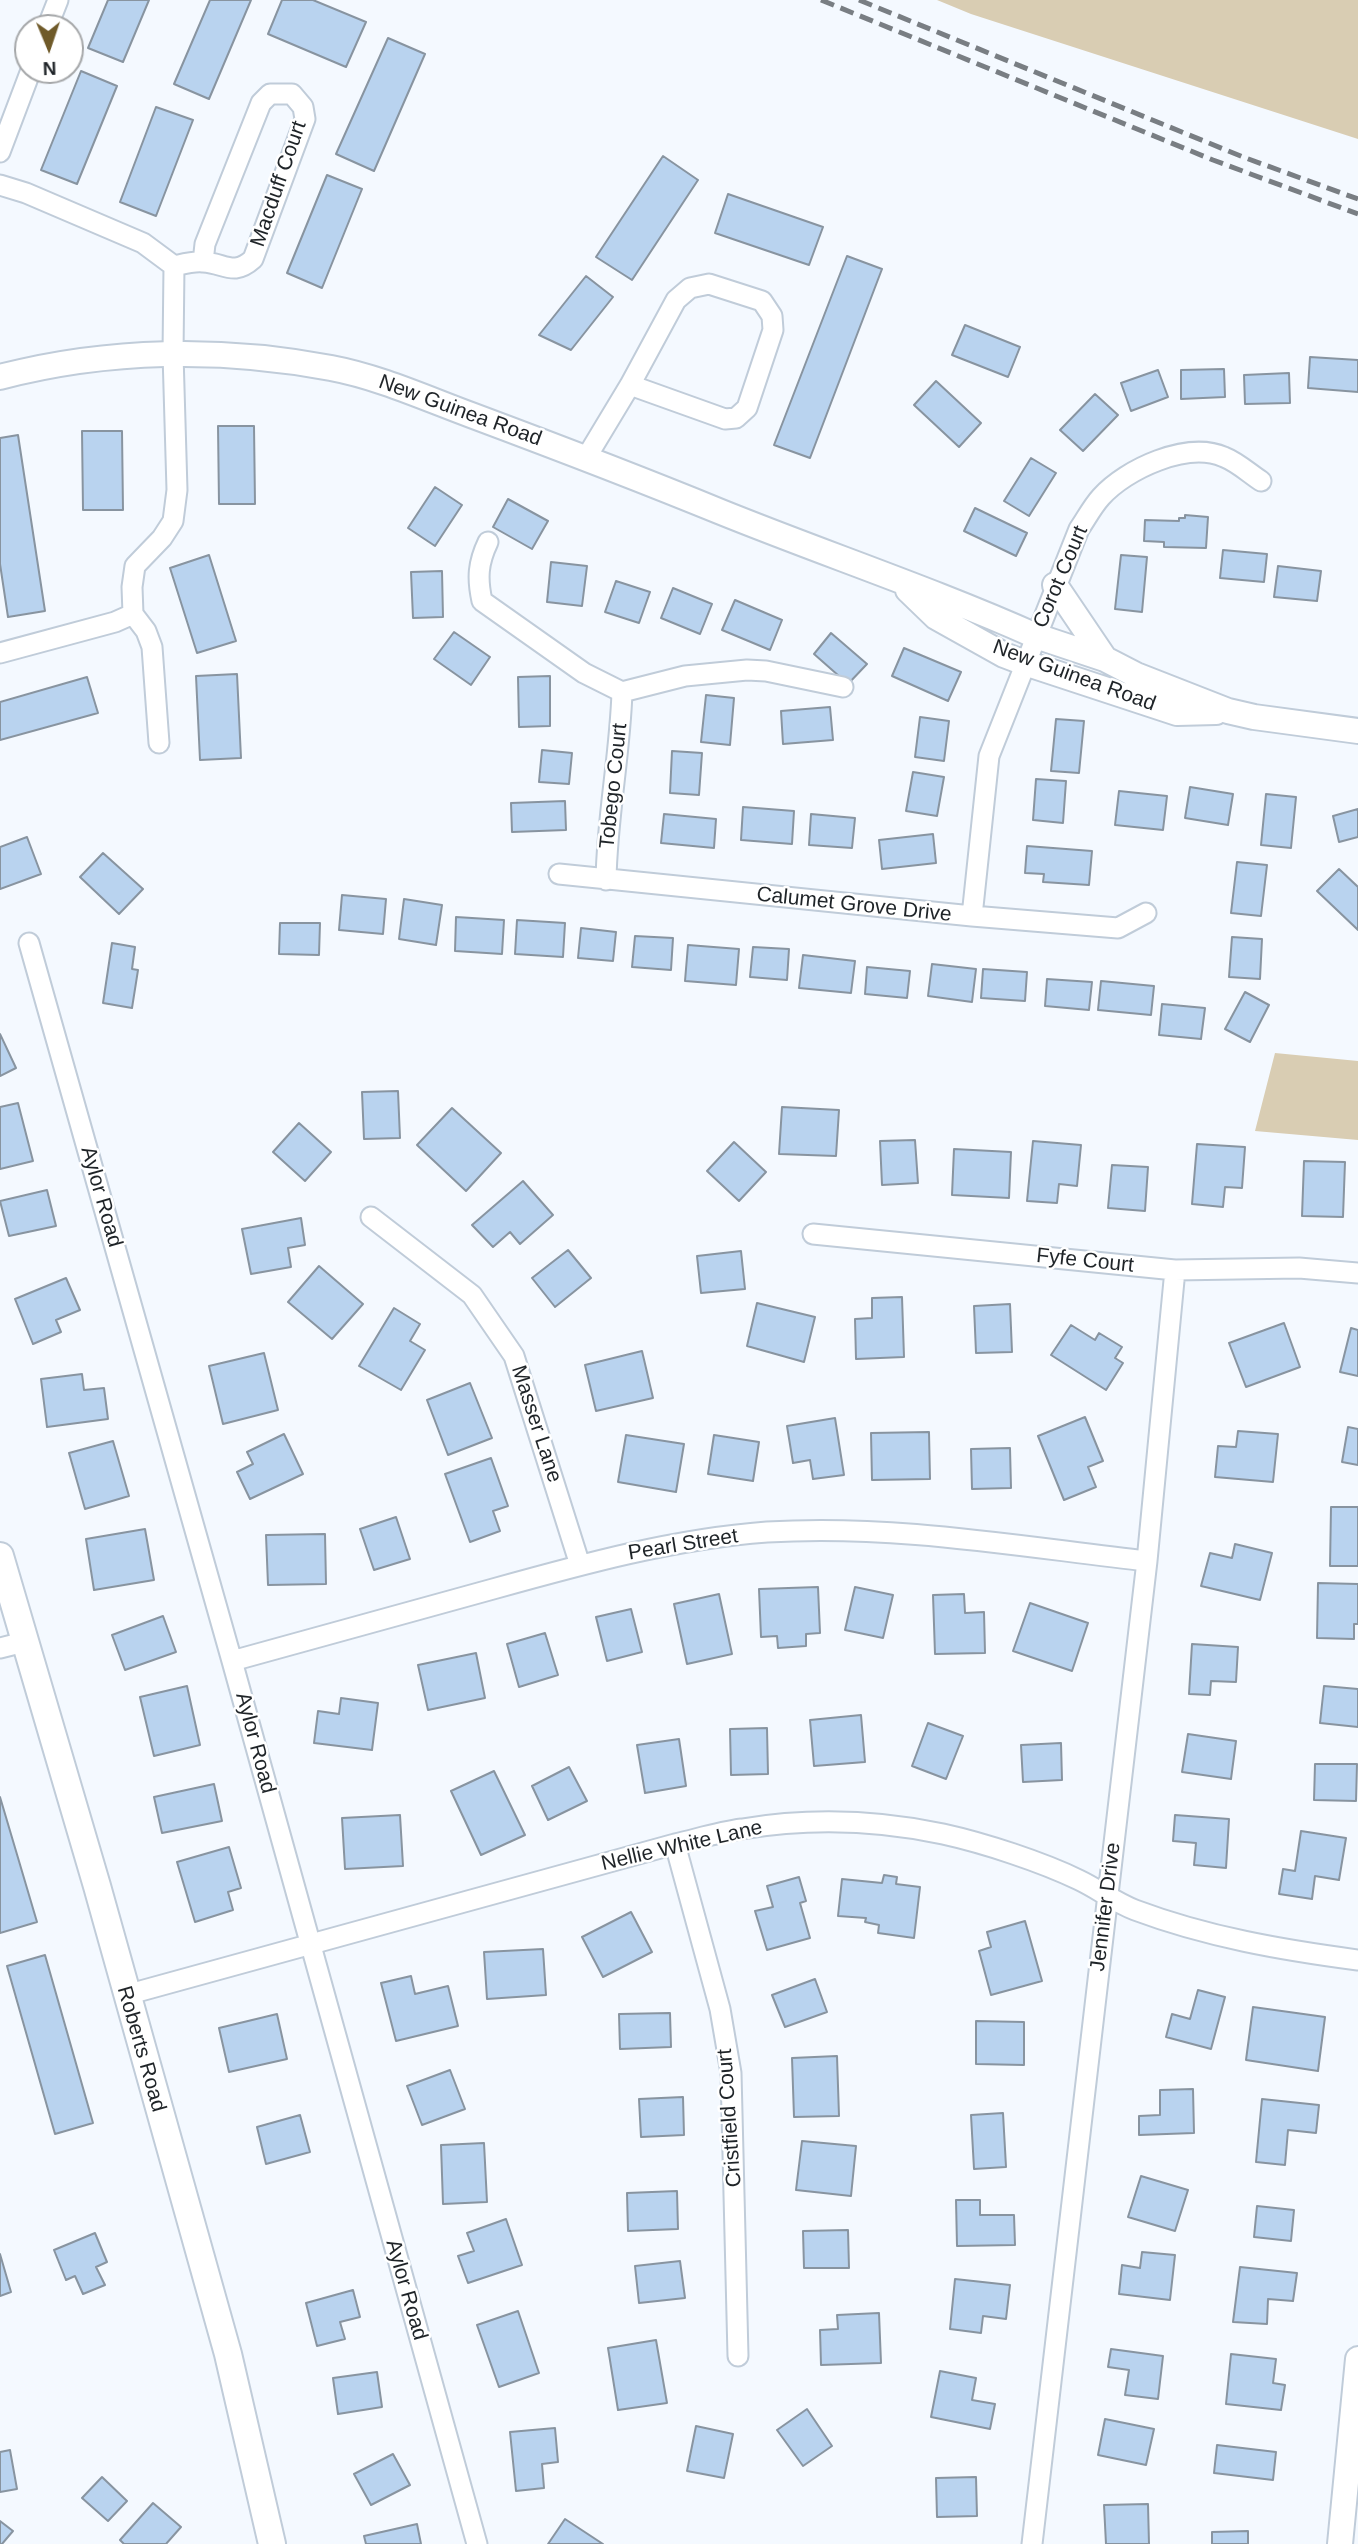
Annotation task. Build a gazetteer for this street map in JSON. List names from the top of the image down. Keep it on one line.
{"streets":{"main road":["Roberts Road"],"street":["Macduff Court","New Guinea Road","Corot Court","Tobego Court","Calumet Grove Drive","Aylor Road","Fyfe Court","Masser Lane","Pearl Street","Nellie White Lane","Jennifer Drive","Cristfield Court"]},"crossings":[["New Guinea Road","Corot Court"],["Corot Court","Calumet Grove Drive"],["Tobego Court","Calumet Grove Drive"],["Aylor Road","Pearl Street"],["Aylor Road","Nellie White Lane"],["Fyfe Court","Jennifer Drive"],["Masser Lane","Pearl Street"],["Pearl Street","Jennifer Drive"],["Nellie White Lane","Jennifer Drive"],["Nellie White Lane","Roberts Road"],["Nellie White Lane","Cristfield Court"]],"north":"bottom"}
